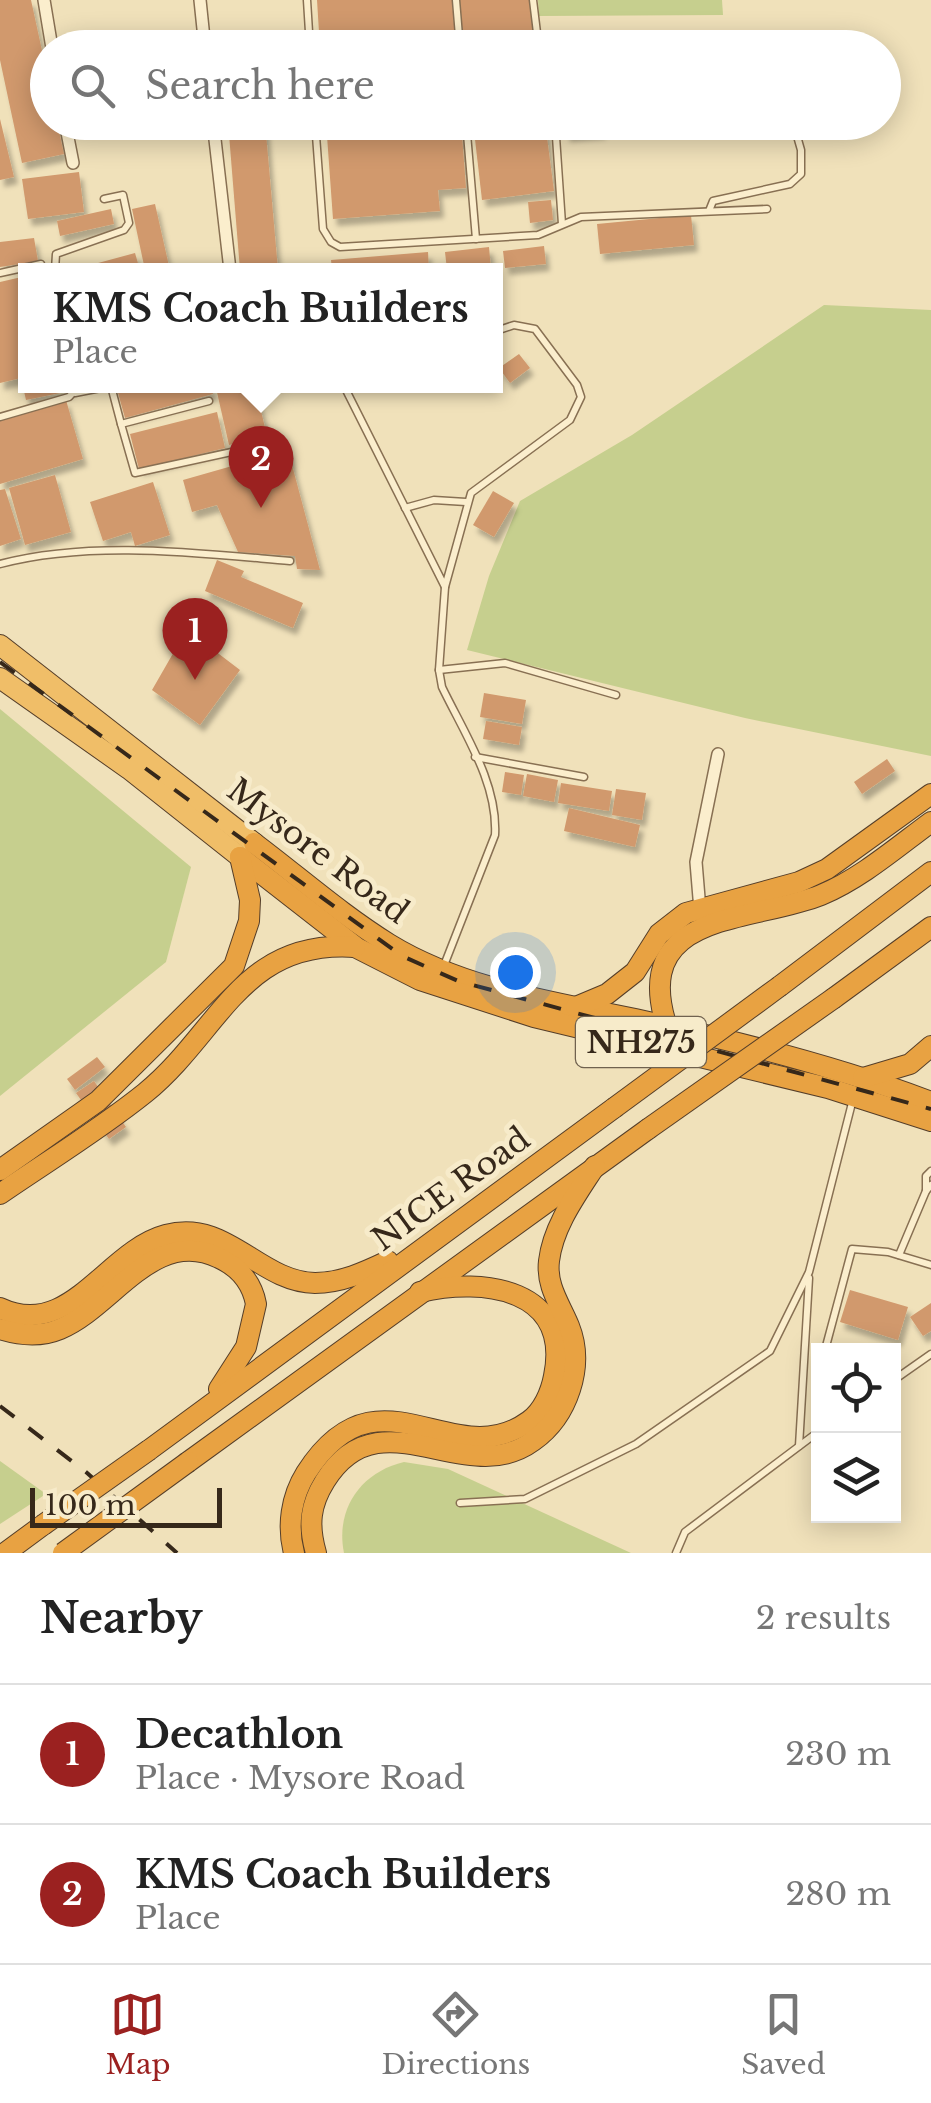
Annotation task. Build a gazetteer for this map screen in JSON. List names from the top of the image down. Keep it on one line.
{"streets":{"highway":["Mysore Road","NH275","NICE Road"]},"scale_bar":"100 m","page":{"search":"Search here","popup":["KMS Coach Builders","Place"],"pins":["2","1"],"scale":"100 m","heading":["Nearby","2 results"],"list":[{"mark":"1","name":"Decathlon","note":"Place · Mysore Road","value":"230 m"},{"mark":"2","name":"KMS Coach Builders","note":"Place","value":"280 m"}],"nav":["Map","Directions","Saved"]}}
